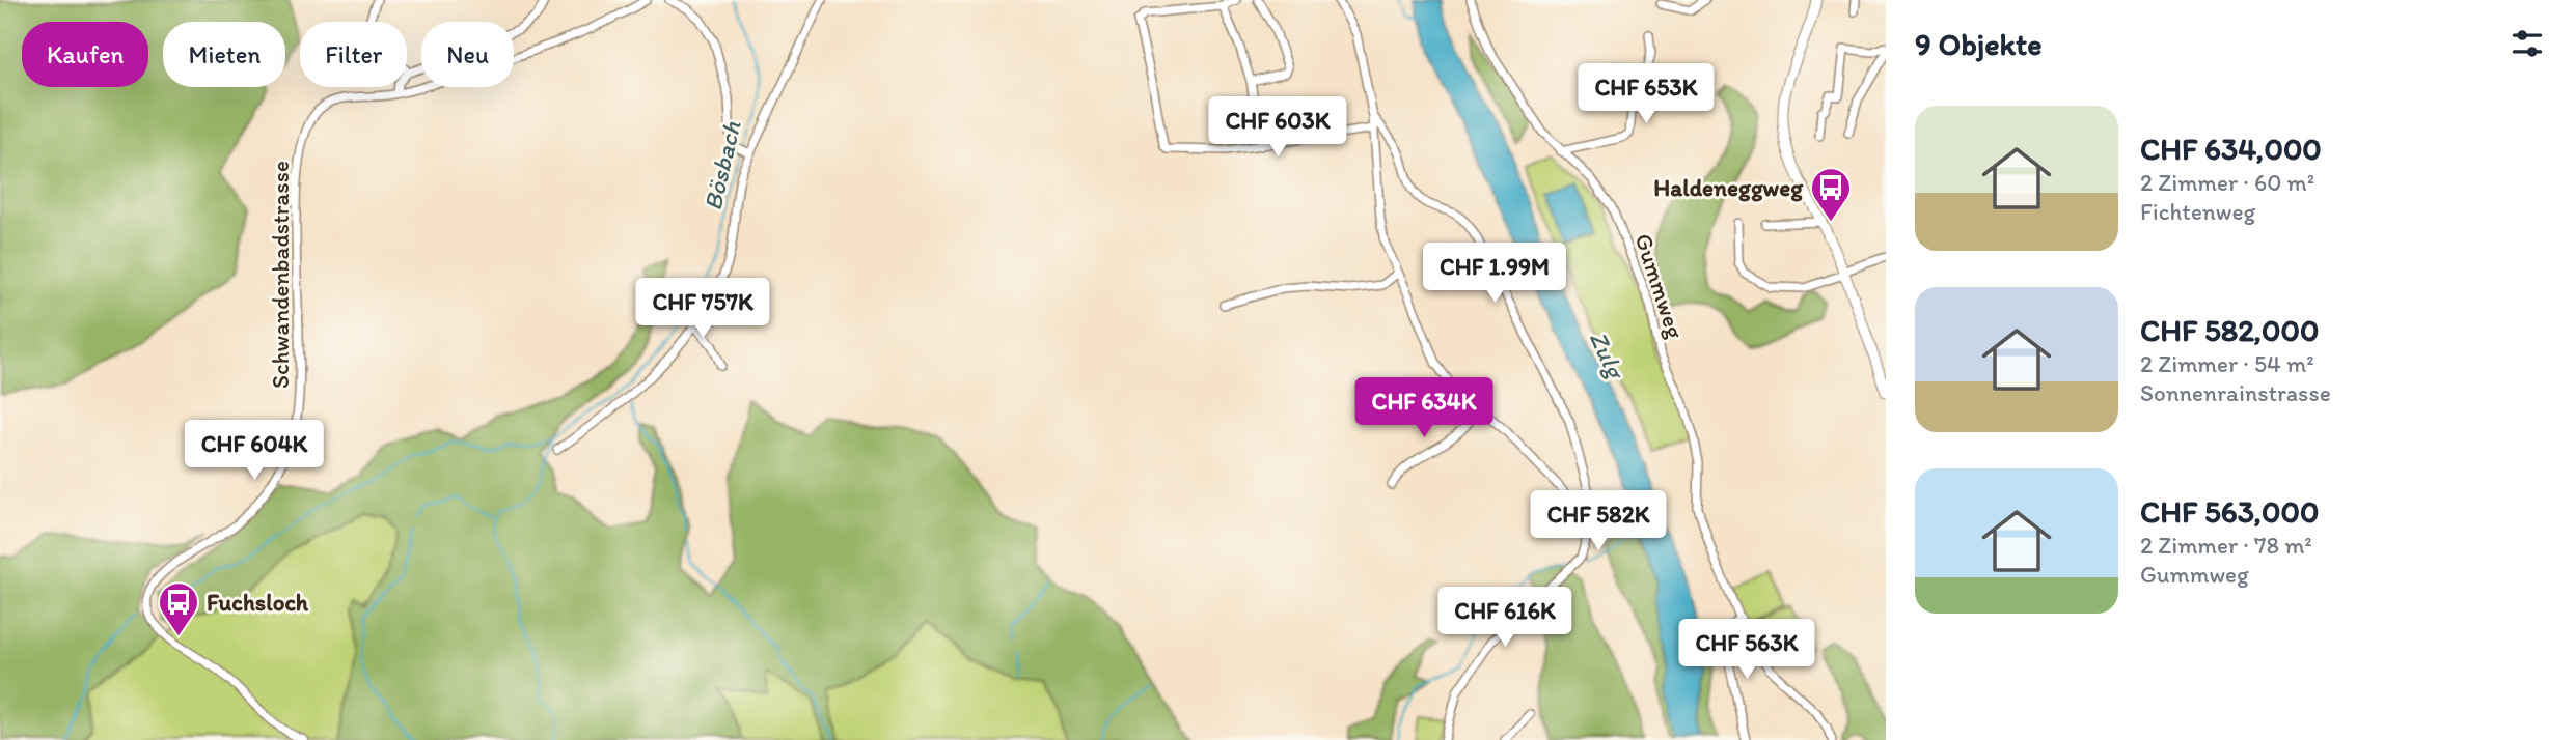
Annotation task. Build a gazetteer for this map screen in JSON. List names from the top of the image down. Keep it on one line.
{"streets":{"street":["Schwandenbadstrasse","Gummweg"]},"water":["Bösbach","Zulg"],"places":{"bus stop":["Haldeneggweg","Fuchsloch"]},"page":{"heading":"9 Objekte","chip":["Kaufen","Mieten","Filter","Neu"],"price":["CHF 653K","CHF 603K","CHF 1.99M","CHF 757K","CHF 634K","CHF 604K","CHF 582K","CHF 616K","CHF 563K"],"list":[{"name":"CHF 634,000","note":"2 Zimmer · 60 m² · Fichtenweg"},{"name":"CHF 582,000","note":"2 Zimmer · 54 m² · Sonnenrainstrasse"},{"name":"CHF 563,000","note":"2 Zimmer · 78 m² · Gummweg"}]}}
